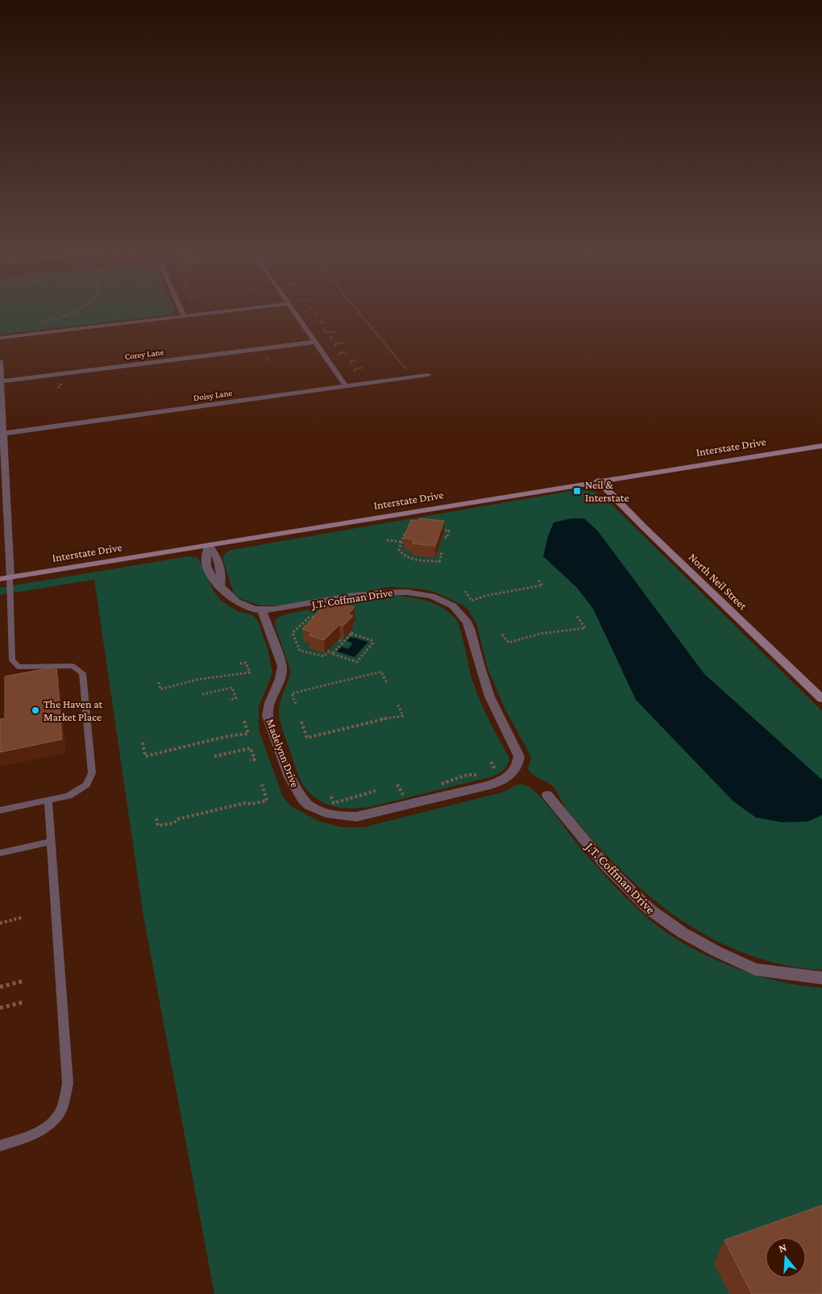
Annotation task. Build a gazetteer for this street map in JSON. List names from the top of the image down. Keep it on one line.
{"streets":{"main road":["Interstate Drive","North Neil Street"],"street":["Corey Lane","Doisy Lane","J.T. Coffman Drive","Madelynn Drive"]},"crossings":[["Interstate Drive","North Neil Street"],["Interstate Drive","J.T. Coffman Drive"],["J.T. Coffman Drive","Madelynn Drive"]],"places":{"transit":["Neil & Interstate"],"other":["The Haven at Market Place"]},"north":"top"}
